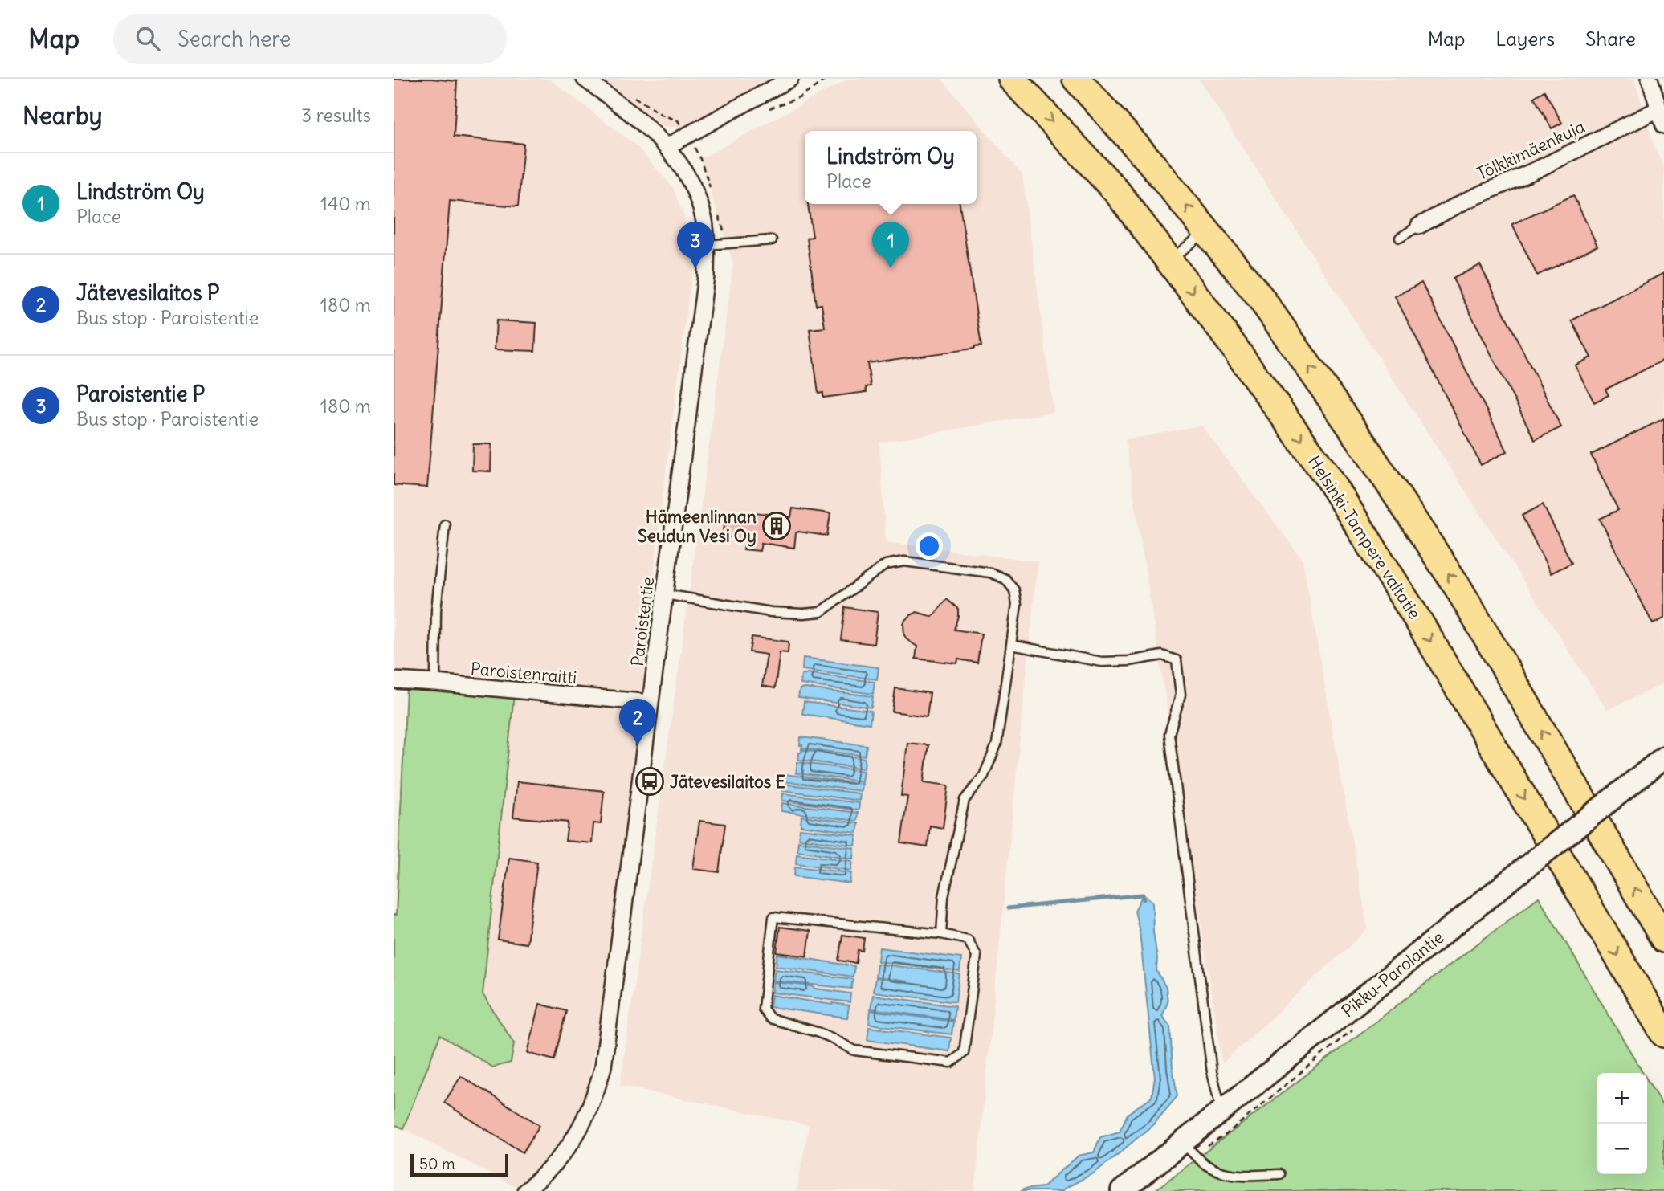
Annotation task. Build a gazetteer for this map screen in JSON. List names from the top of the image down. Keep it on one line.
{"streets":{"highway":["Helsinki-Tampere valtatie"],"main road":["Pikku-Parolantie"],"street":["Tölkkimäenkuja","Paroistentie","Paroistenraitti"]},"crossings":[["Paroistentie","Paroistenraitti"]],"places":{"building":["Hämeenlinnan Seudun Vesi Oy"],"bus stop":["Jätevesilaitos E"]},"scale_bar":"50 m","page":{"header":"Map","search":"Search here","nav":["Map","Layers","Share"],"heading":["Nearby","3 results"],"popup":["Lindström Oy","Place"],"list":[{"mark":"1","name":"Lindström Oy","note":"Place","value":"140 m"},{"mark":"2","name":"Jätevesilaitos P","note":"Bus stop · Paroistentie","value":"180 m"},{"mark":"3","name":"Paroistentie P","note":"Bus stop · Paroistentie","value":"180 m"}],"pins":["1","3","2"],"map_buttons":["+","−"],"scale":"50 m"}}
